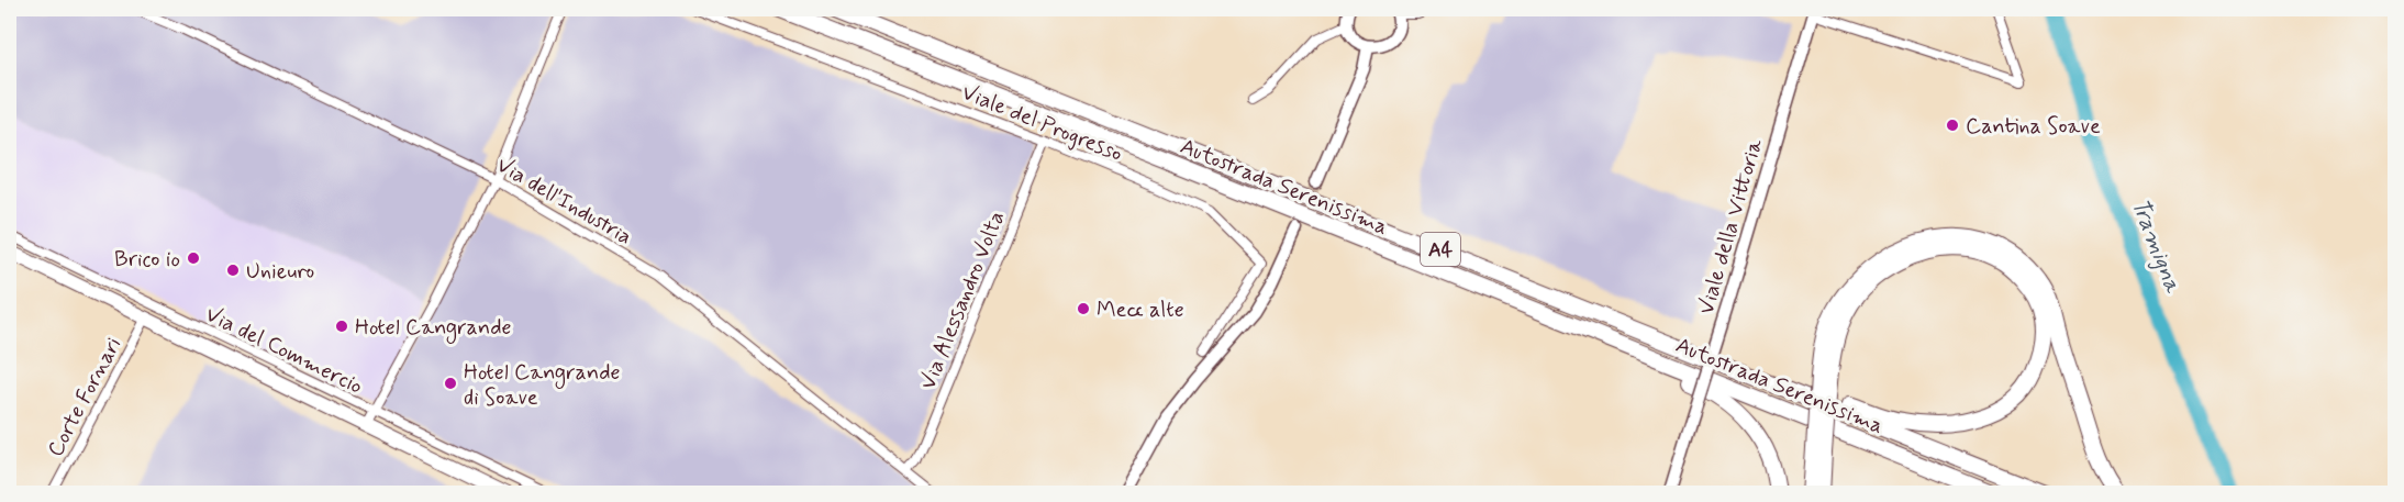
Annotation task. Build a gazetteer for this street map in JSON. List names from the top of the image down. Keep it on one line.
{"streets":{"highway":["Autostrada Serenissima","A4"],"street":["Viale del Progresso","Via dell'Industria","Viale della Vittoria","Via Alessandro Volta","Via del Commercio","Corte Fornari"]},"crossings":[["Viale del Progresso","Via Alessandro Volta"],["Via dell'Industria","Via Alessandro Volta"]],"water":["Tramigna"],"places":["Cantina Soave","Brico io","Unieuro","Mecc alte","Hotel Cangrande","Hotel Cangrande di Soave"]}
